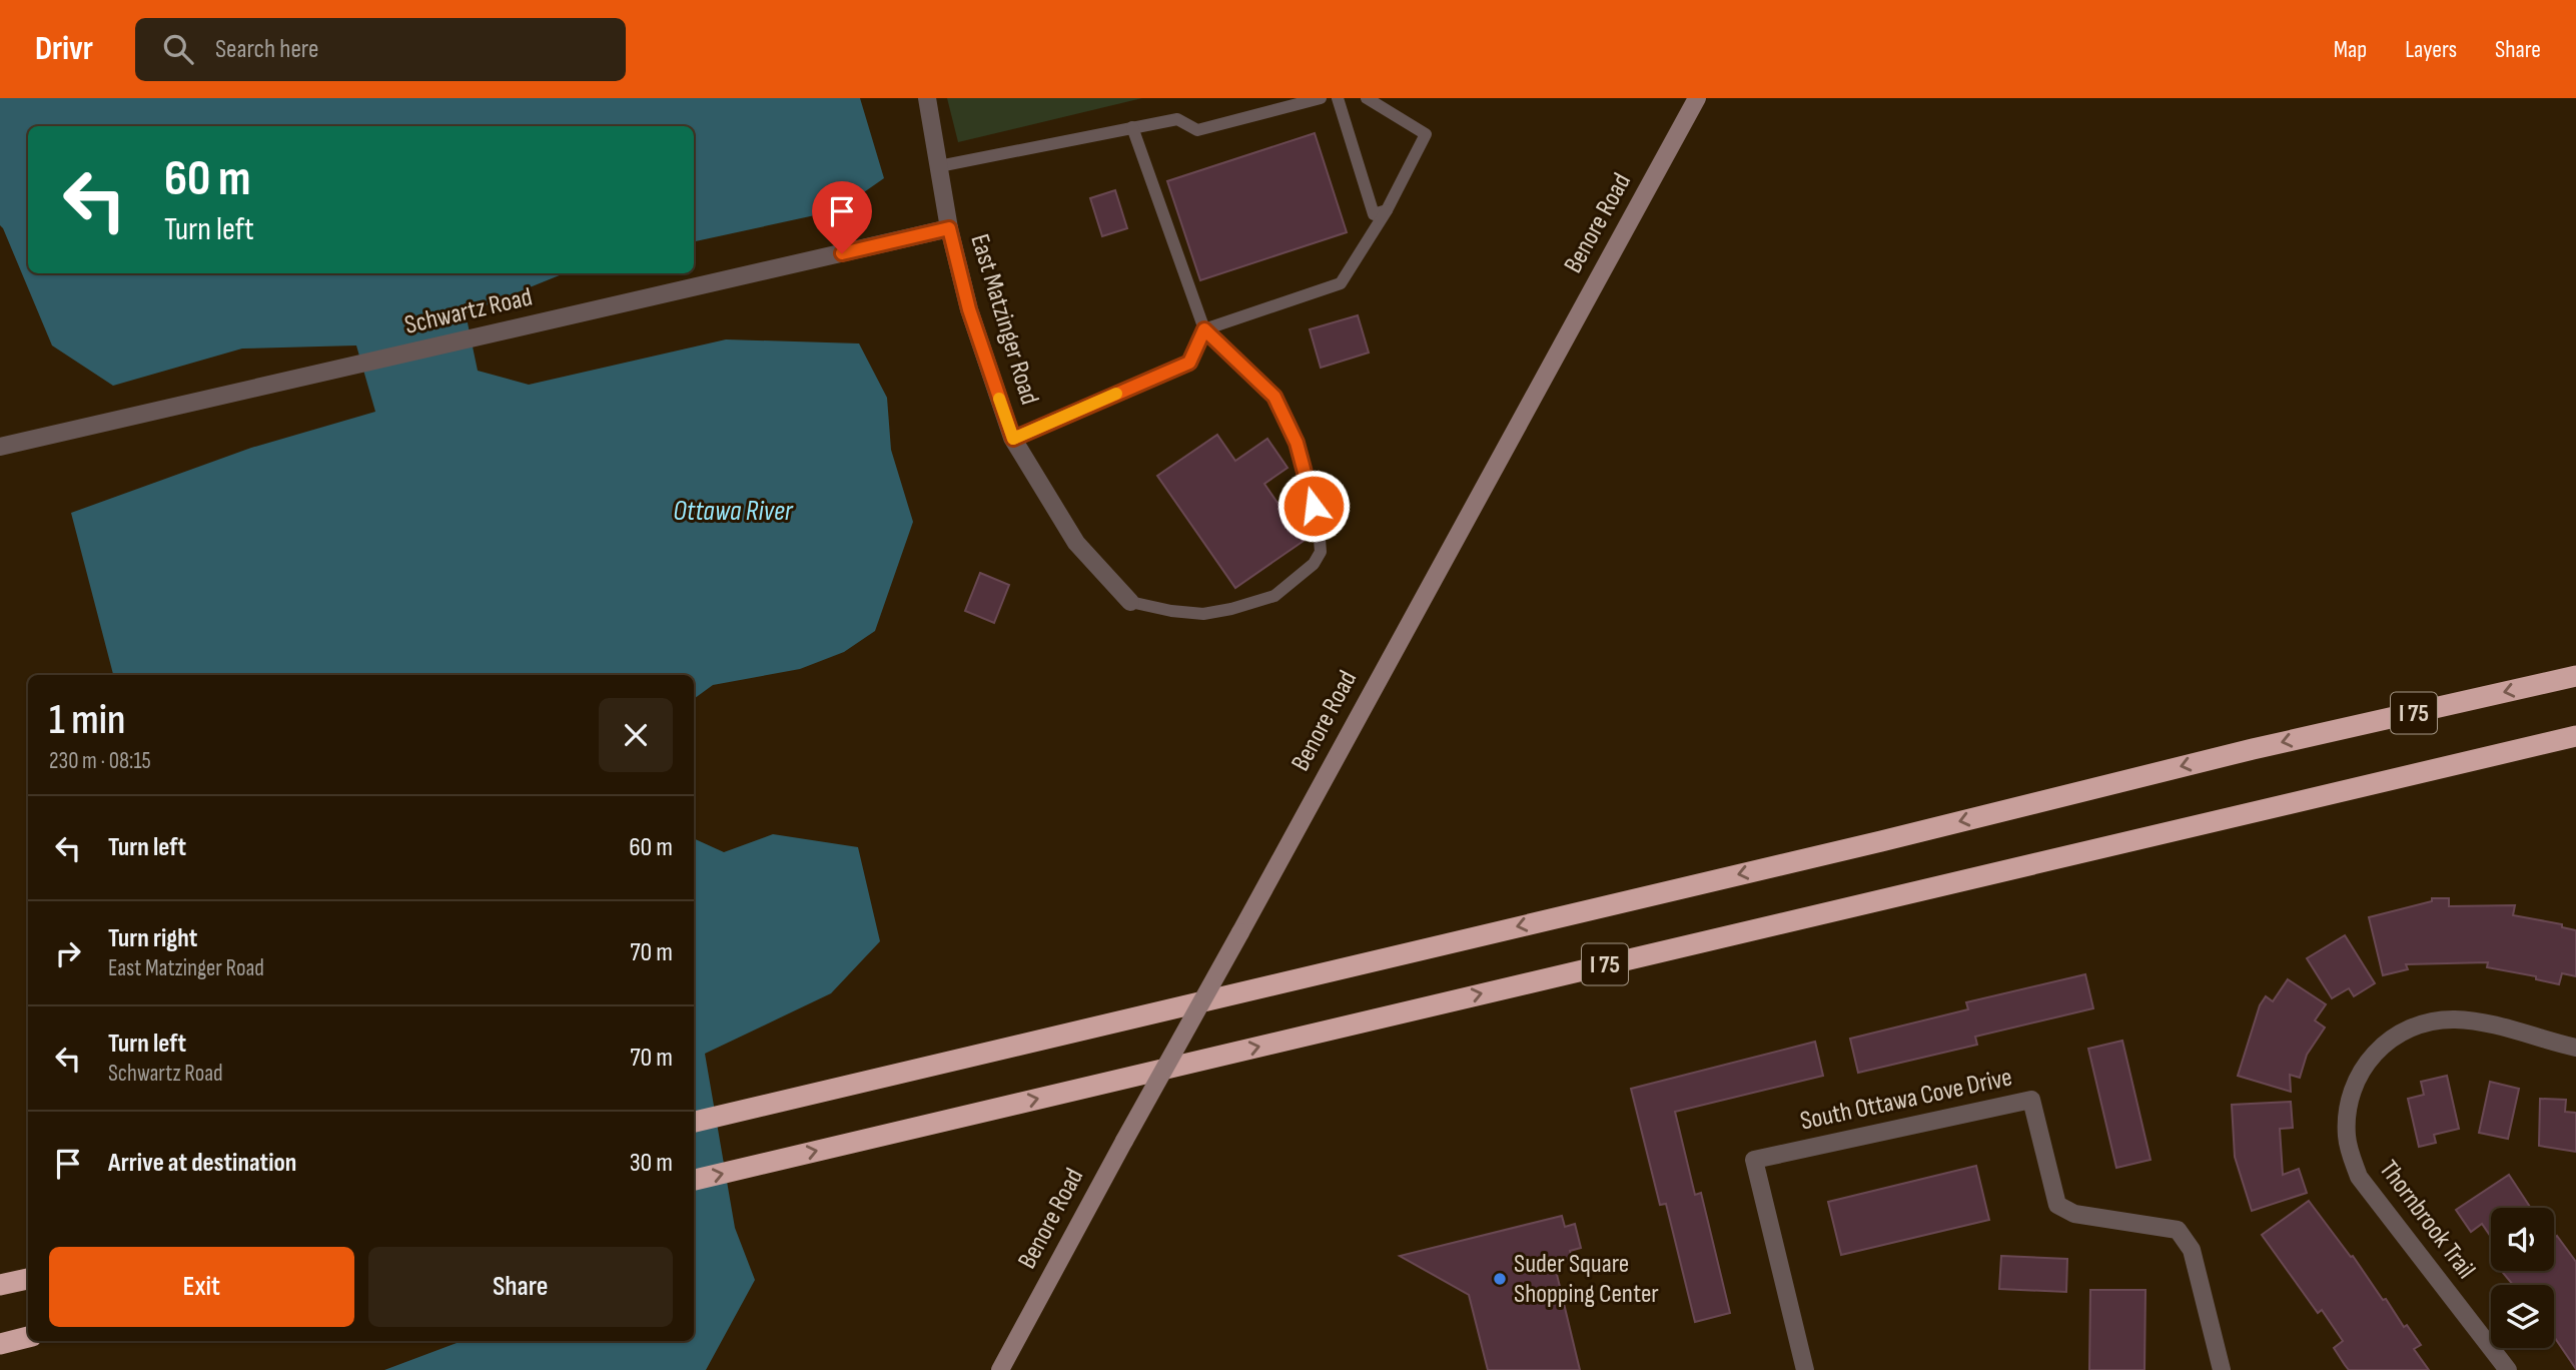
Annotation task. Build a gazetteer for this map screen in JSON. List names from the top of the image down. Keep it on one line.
{"streets":{"highway":["I 75"],"main road":["Benore Road"],"street":["Schwartz Road","East Matzinger Road","South Ottawa Cove Drive","Thornbrook Trail"]},"crossings":[["Schwartz Road","East Matzinger Road"]],"water":["Ottawa River"],"places":["Suder Square Shopping Center"],"page":{"header":"Drivr","search":"Search here","nav":["Map","Layers","Share"],"turn":["60 m","Turn left"],"heading":["1 min","230 m · 08:15"],"list":[{"name":"Turn left","value":"60 m"},{"name":"Turn right","note":"East Matzinger Road","value":"70 m"},{"name":"Turn left","note":"Schwartz Road","value":"70 m"},{"name":"Arrive at destination","value":"30 m"}],"buttons":["Exit","Share"]}}
